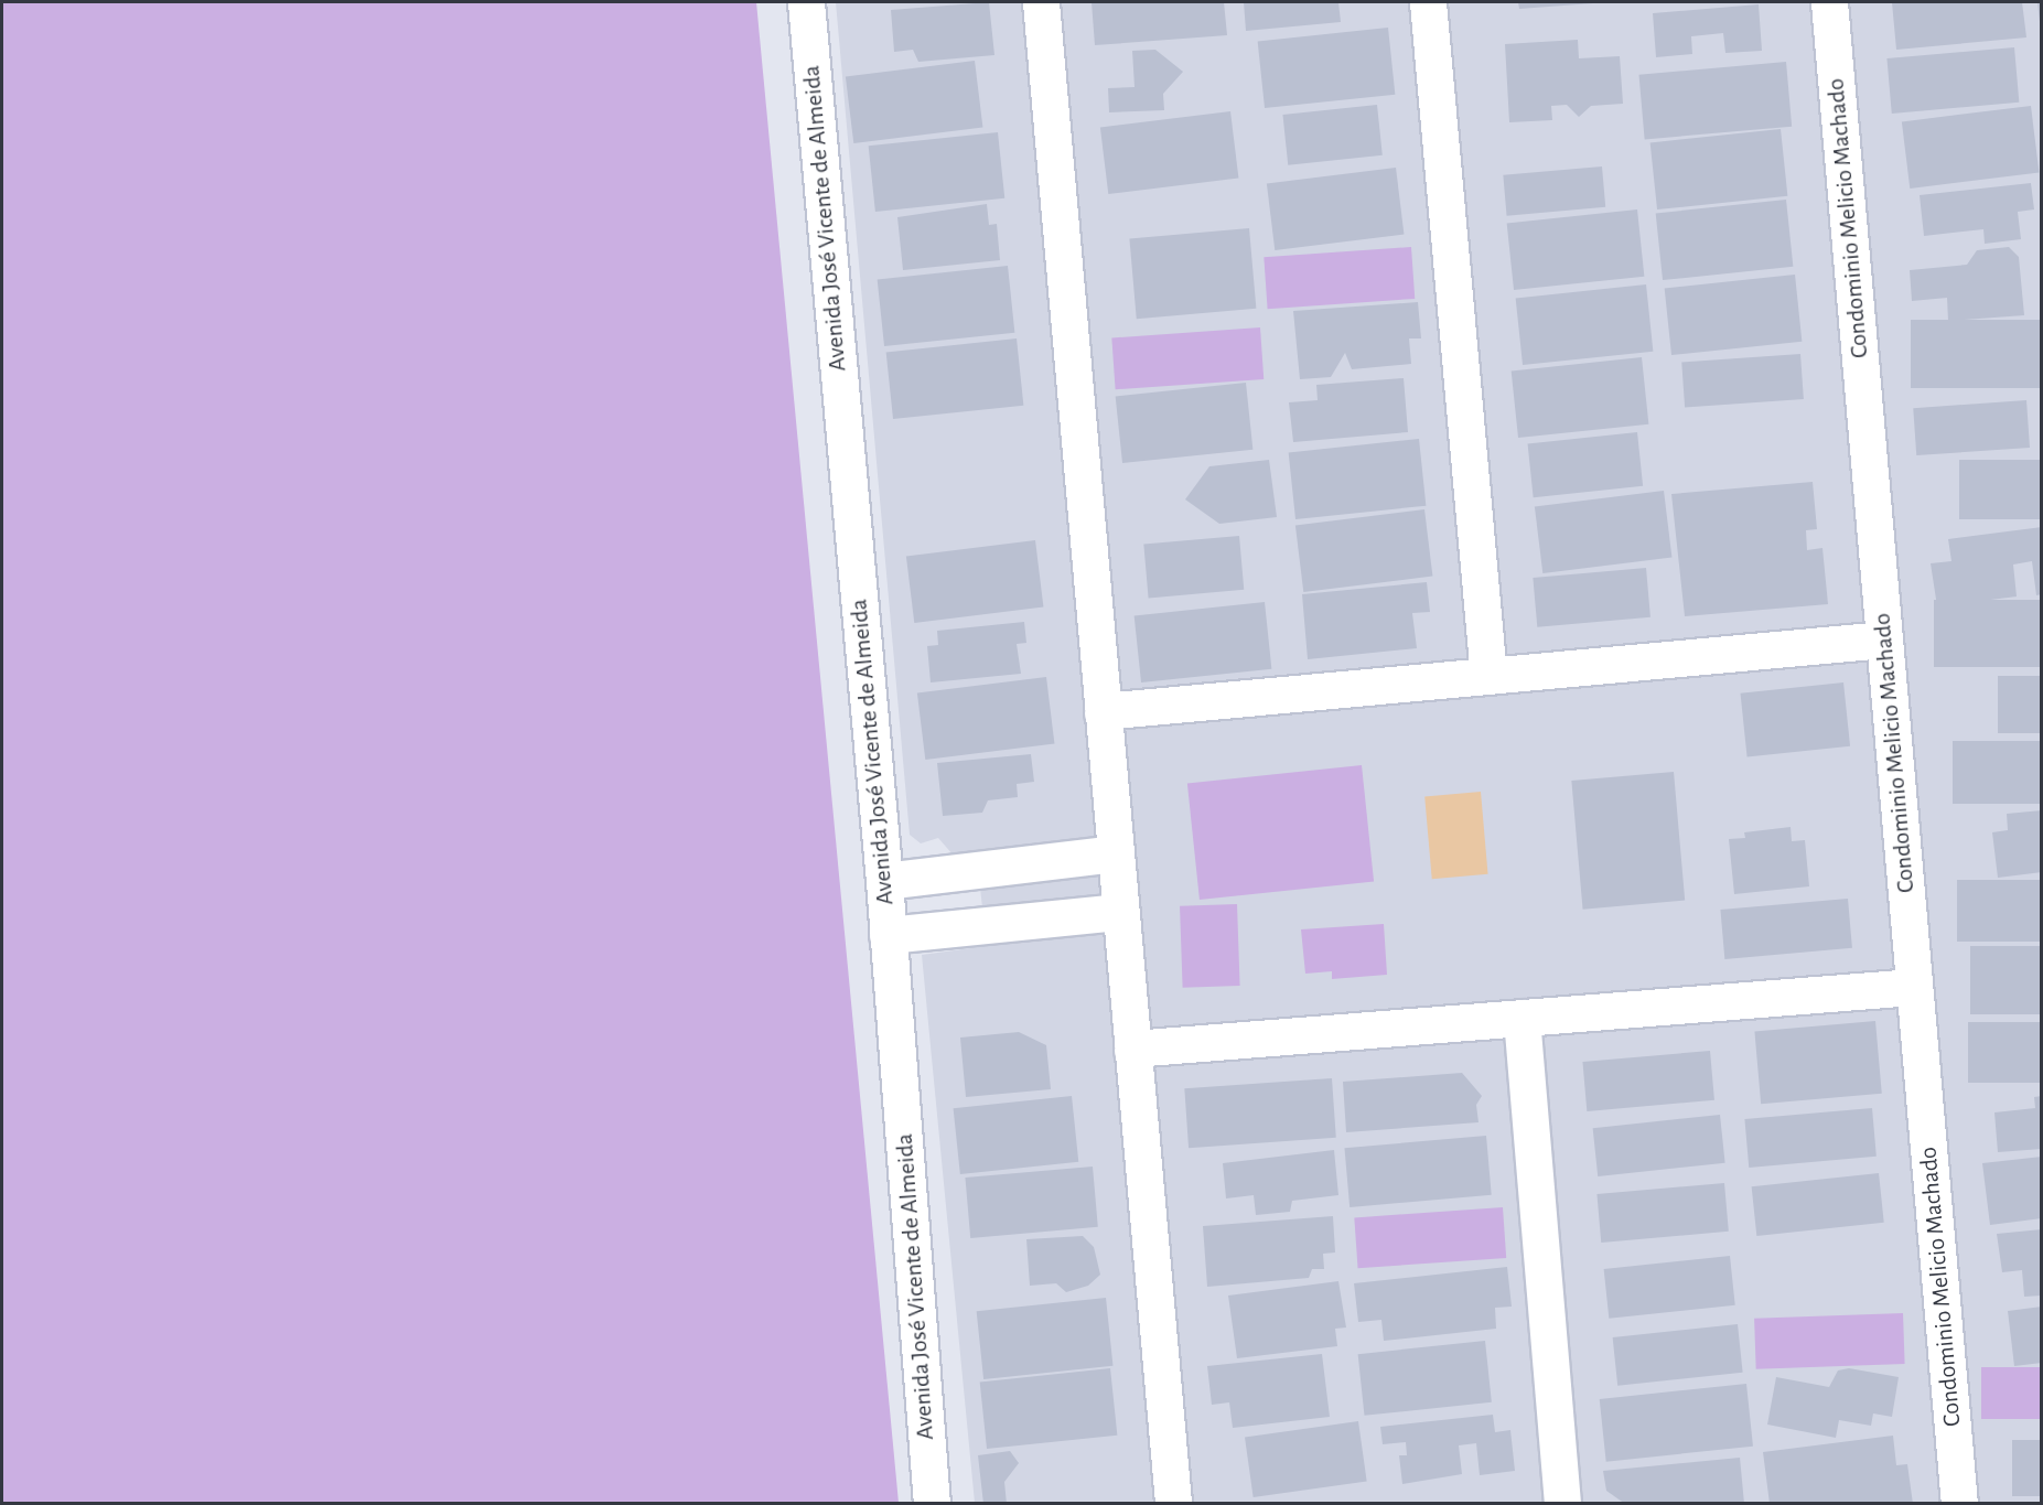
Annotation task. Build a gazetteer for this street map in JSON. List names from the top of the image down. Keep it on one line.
{"streets":{"street":["Avenida José Vicente de Almeida","Condominio Melicio Machado"]}}
